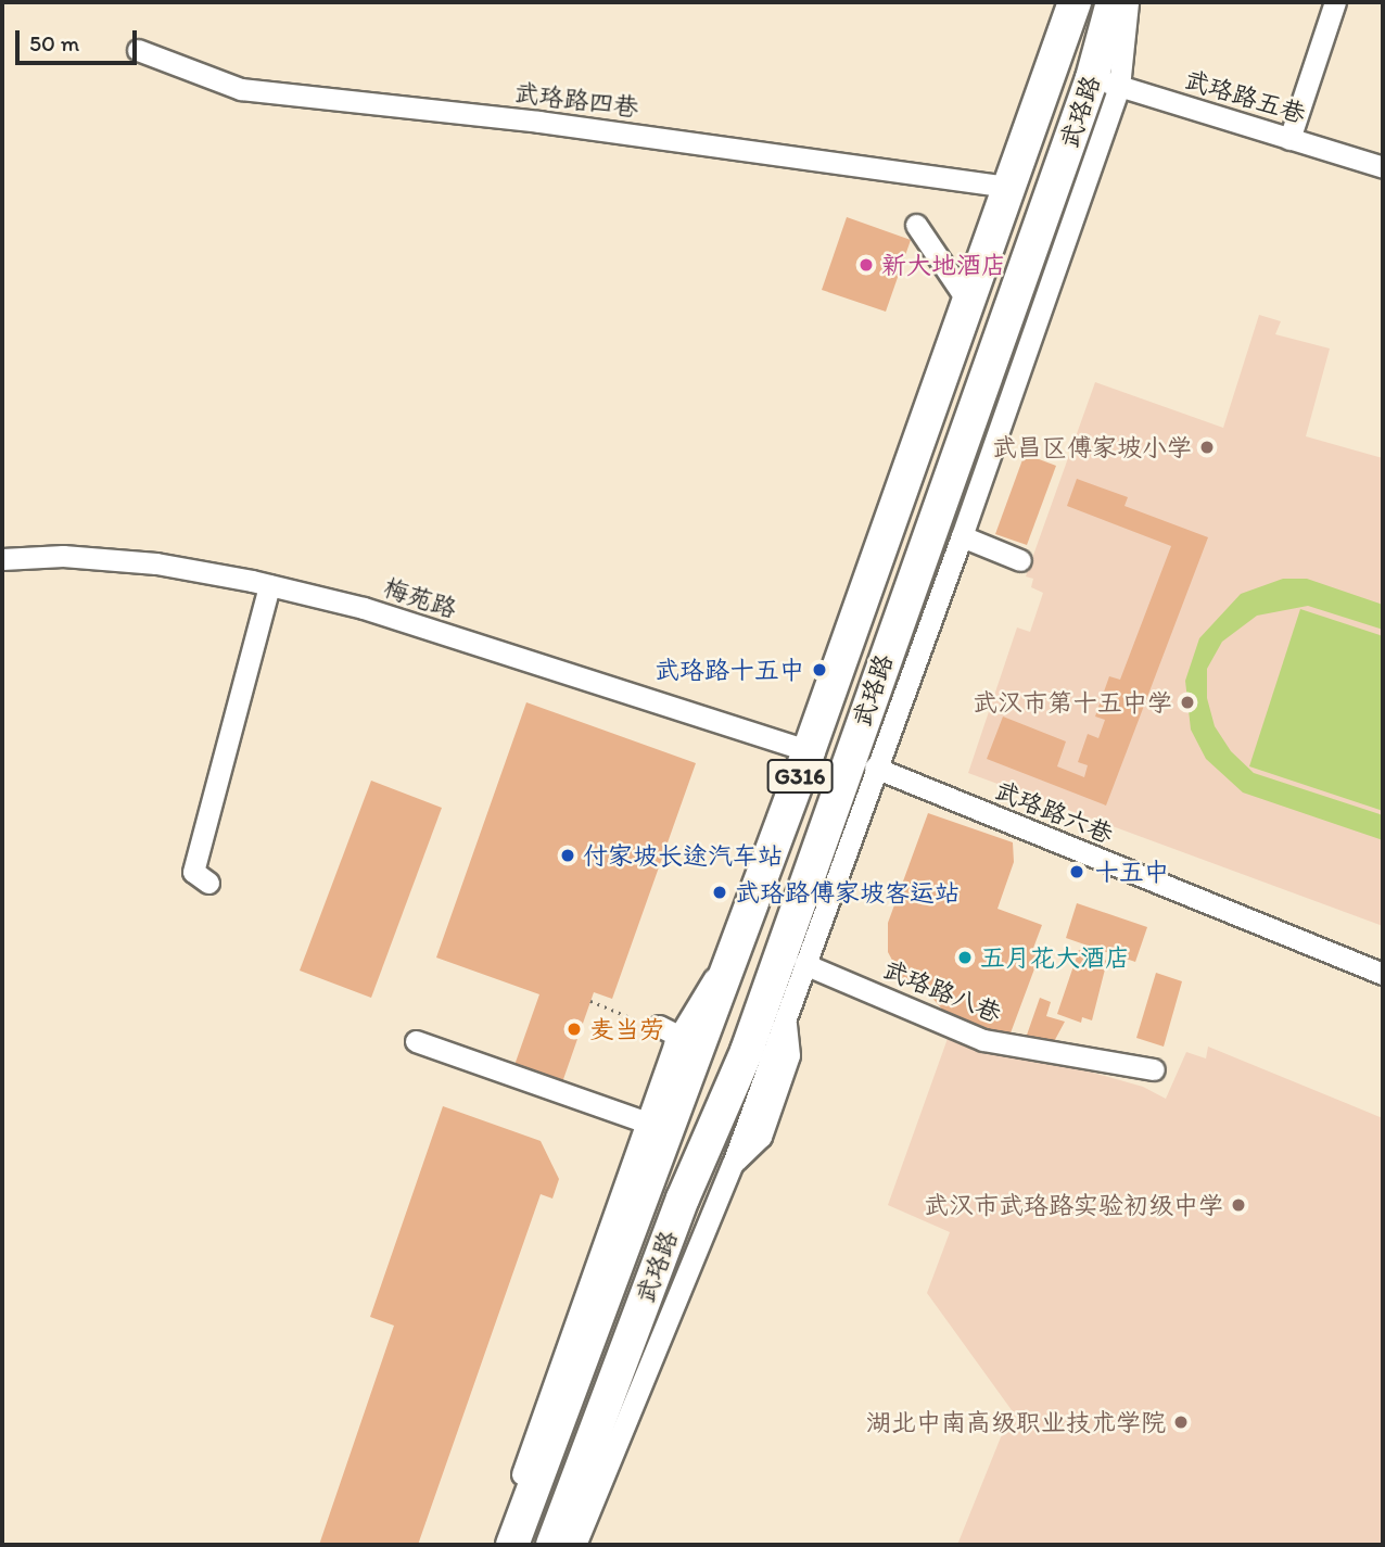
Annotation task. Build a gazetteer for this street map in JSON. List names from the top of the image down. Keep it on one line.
{"streets":{"highway":["武珞路","G316"],"street":["武珞路五巷","武珞路四巷","梅苑路","武珞路六巷","武珞路八巷"]},"crossings":[["武珞路五巷","武珞路"],["武珞路四巷","武珞路"],["武珞路","梅苑路"],["武珞路","武珞路六巷"],["武珞路","武珞路八巷"]],"places":["新大地酒店","武昌区傅家坡小学","武珞路十五中","武汉市第十五中学","付家坡长途汽车站","十五中","武珞路傅家坡客运站","五月花大酒店","麦当劳","武汉市武珞路实验初级中学","湖北中南高级职业技术学院"],"scale_bar":"50 m"}
